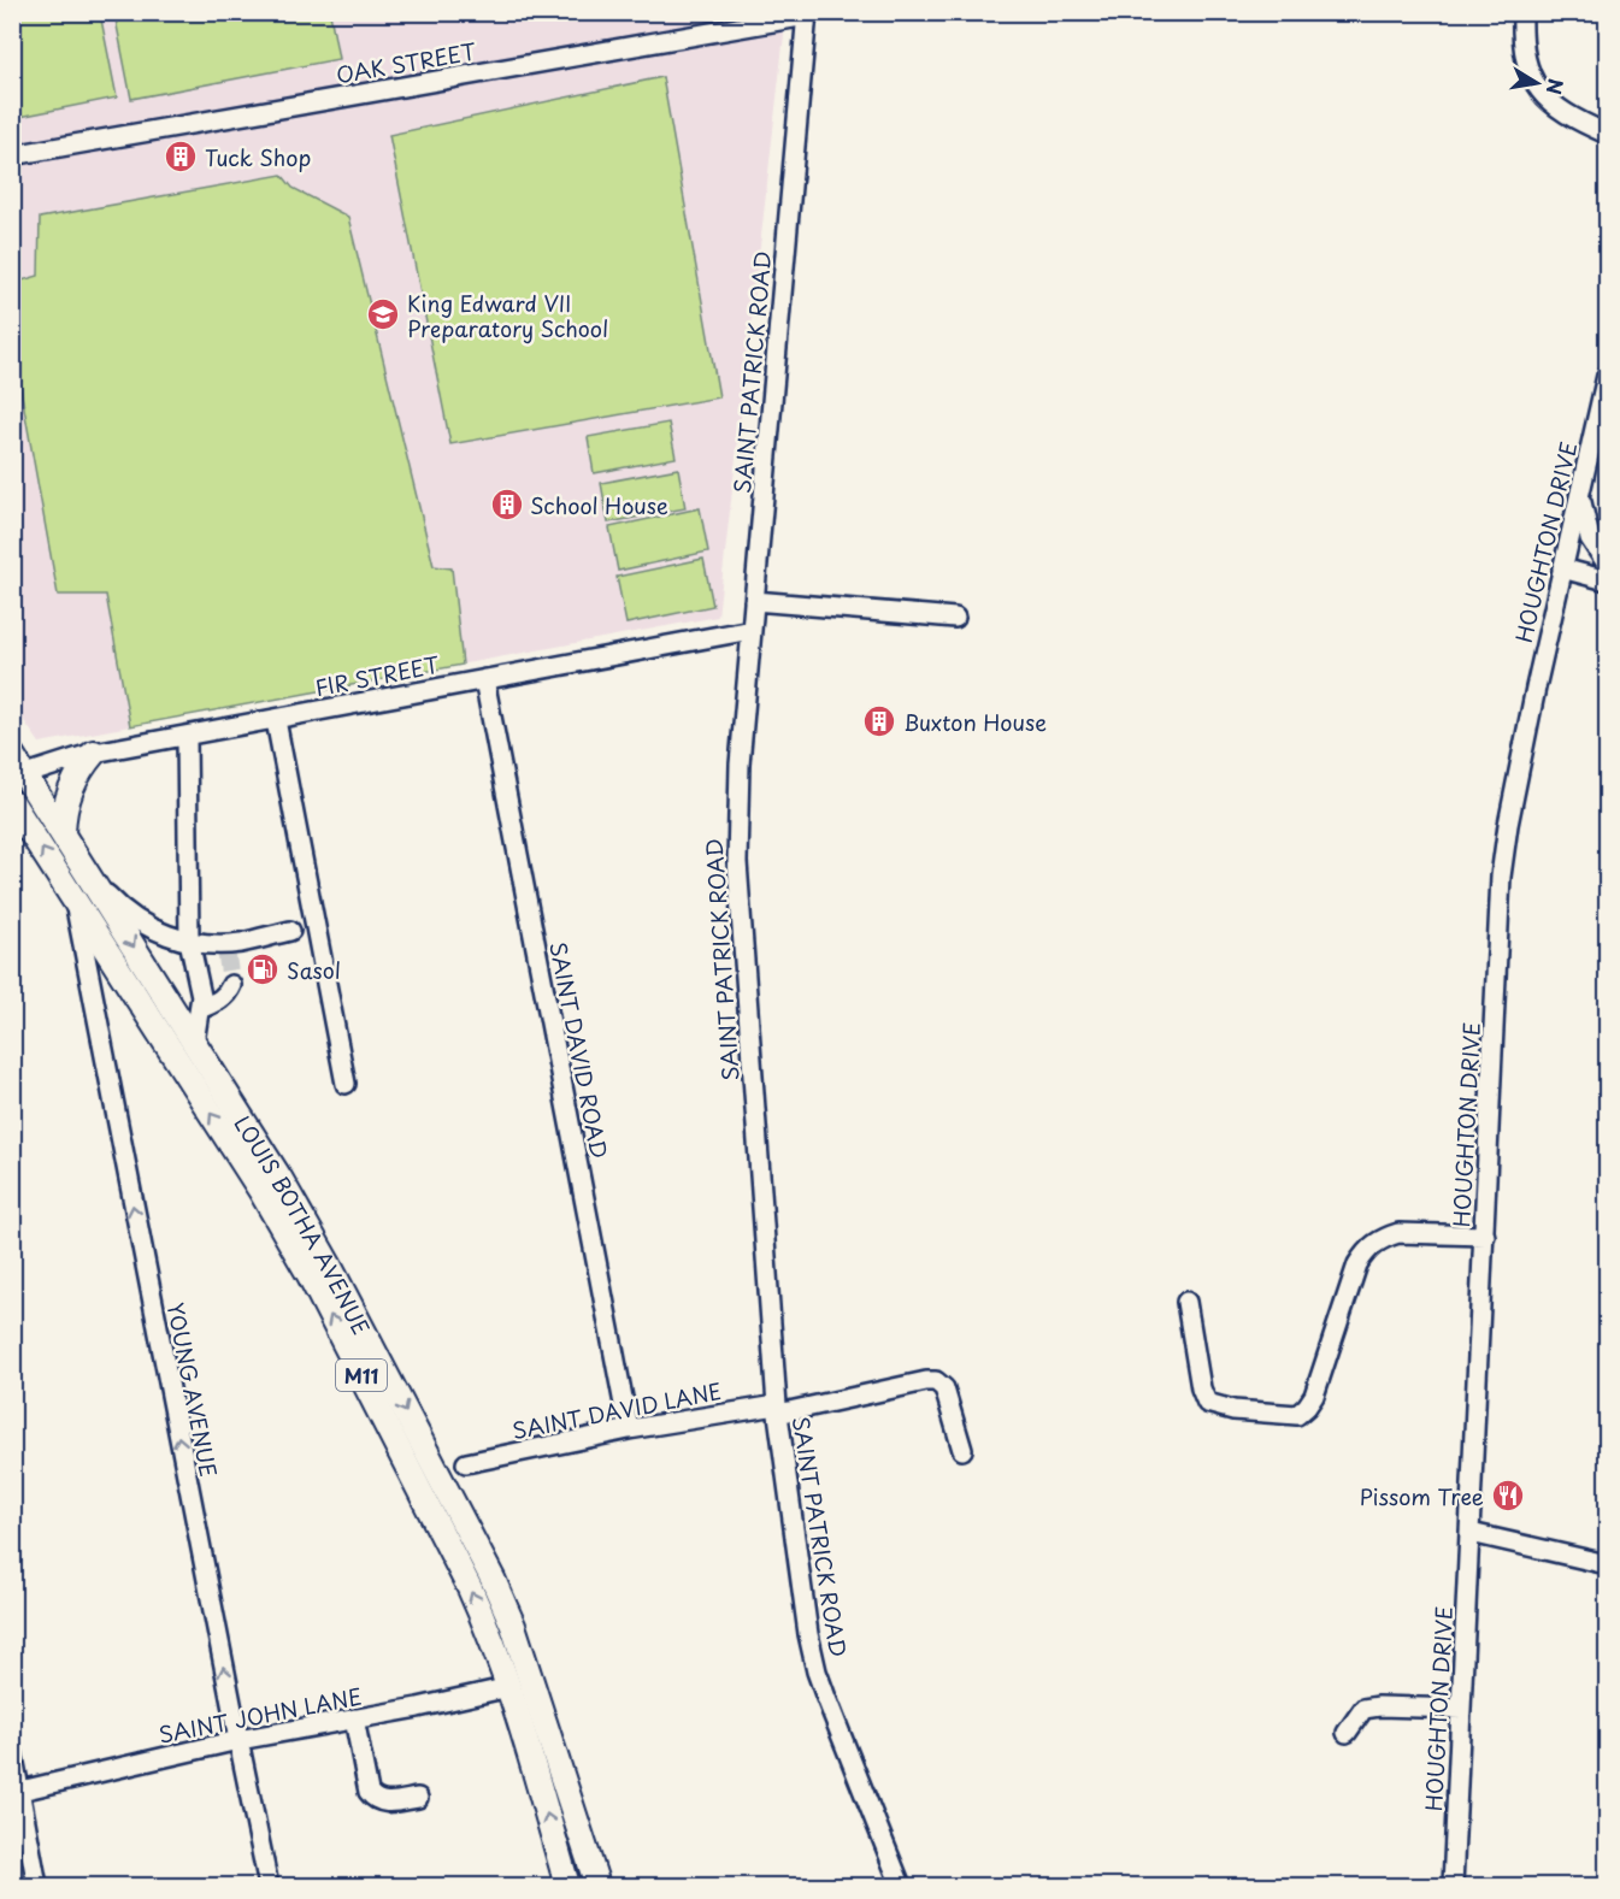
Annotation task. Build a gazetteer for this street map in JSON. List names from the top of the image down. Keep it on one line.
{"streets":{"main road":["LOUIS BOTHA AVENUE","M11"],"street":["OAK STREET","SAINT PATRICK ROAD","HOUGHTON DRIVE","FIR STREET","SAINT DAVID ROAD","YOUNG AVENUE","SAINT DAVID LANE","SAINT JOHN LANE"]},"crossings":[["OAK STREET","SAINT PATRICK ROAD"],["SAINT PATRICK ROAD","FIR STREET"],["SAINT PATRICK ROAD","SAINT DAVID LANE"],["FIR STREET","SAINT DAVID ROAD"],["FIR STREET","LOUIS BOTHA AVENUE"],["SAINT DAVID ROAD","SAINT DAVID LANE"],["LOUIS BOTHA AVENUE","YOUNG AVENUE"],["LOUIS BOTHA AVENUE","SAINT JOHN LANE"],["YOUNG AVENUE","SAINT JOHN LANE"]],"one_way":["YOUNG AVENUE"],"places":{"building":["Tuck Shop","School House","Buxton House"],"school or university":["King Edward VII Preparatory School"],"fuel station":["Sasol"],"restaurant":["Pissom Tree"]},"north":"right"}
